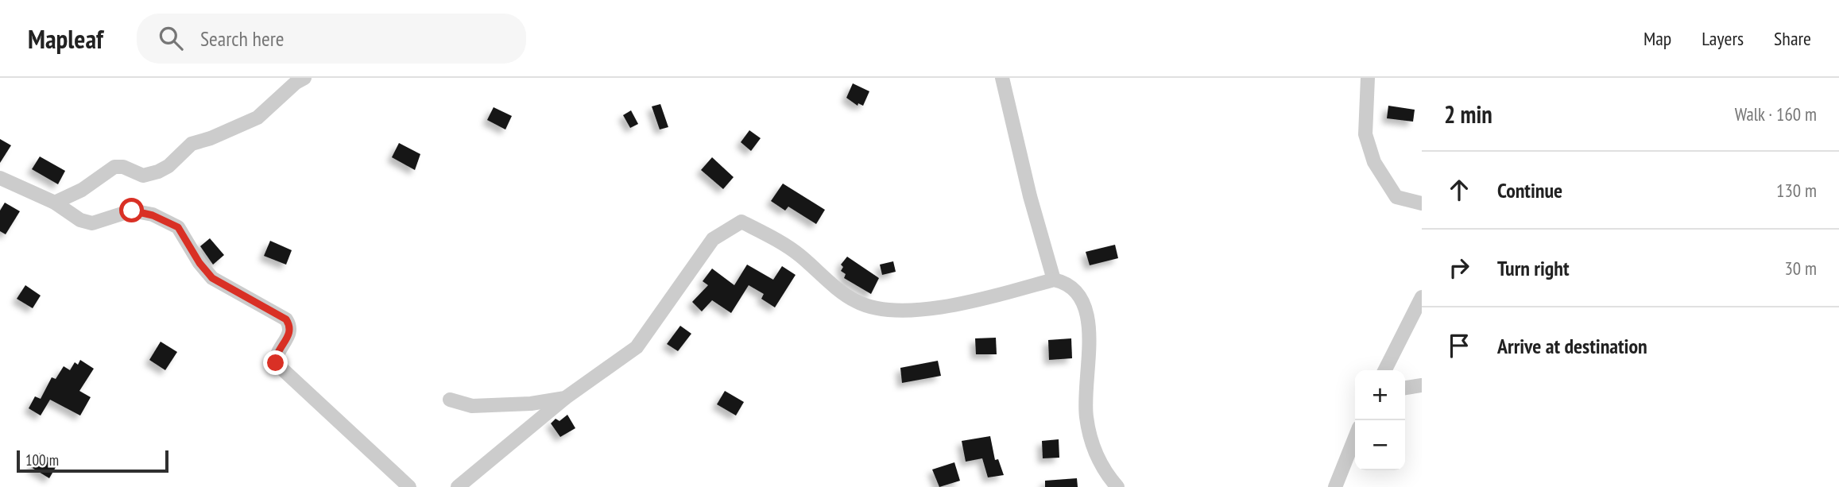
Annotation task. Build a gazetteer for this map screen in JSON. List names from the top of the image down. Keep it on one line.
{"scale_bar":"100 m","page":{"header":"Mapleaf","search":"Search here","nav":["Map","Layers","Share"],"heading":["2 min","Walk · 160 m"],"list":[["Continue","130 m"],["Turn right","30 m"],"Arrive at destination"],"map_buttons":["+","−"],"scale":"100 m"}}
